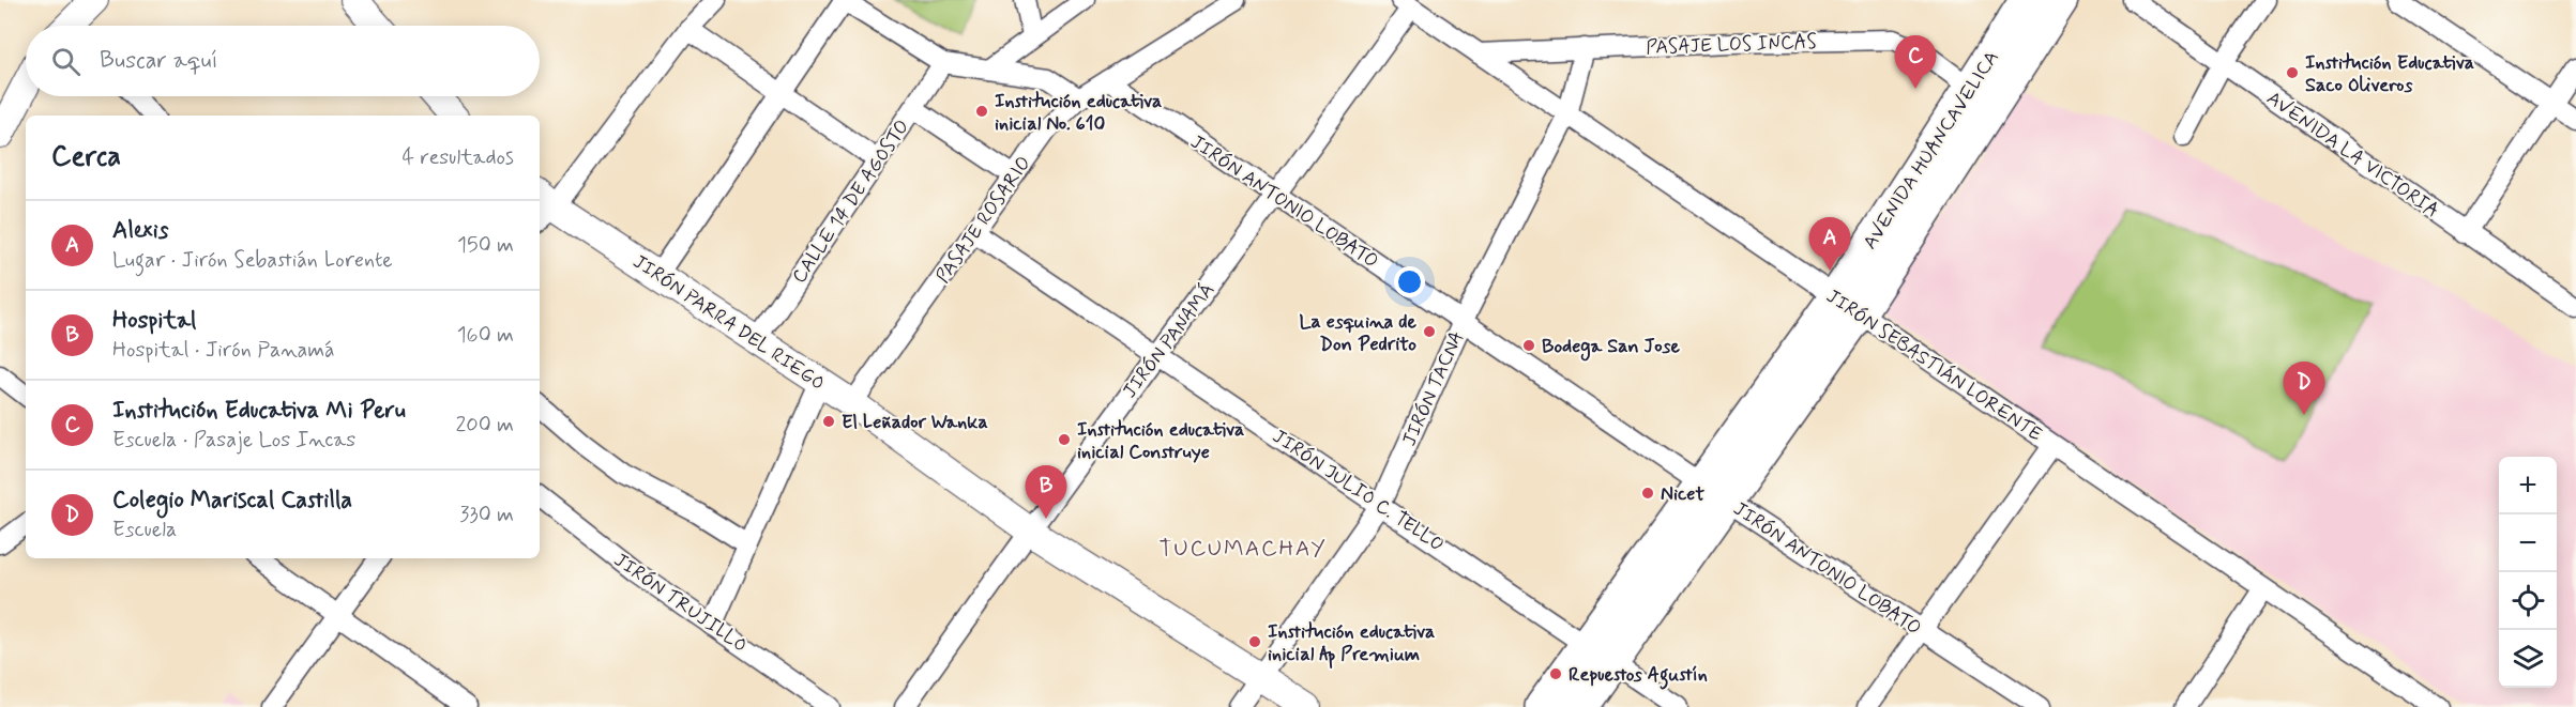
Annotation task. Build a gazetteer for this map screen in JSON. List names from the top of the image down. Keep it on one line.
{"streets":{"highway":["AVENIDA HUANCAVELICA"],"street":["PASAJE LOS INCAS","AVENIDA LA VICTORIA","CALLE 14 DE AGOSTO","JIRÓN ANTONIO LOBATO","PASAJE ROSARIO","JIRÓN PARRA DEL RIEGO","JIRÓN PANAMÁ","JIRÓN SEBASTIÁN LORENTE","JIRÓN TACNA","JIRÓN JULIO C. TELLO","JIRÓN TRUJILLO"]},"crossings":[["PASAJE LOS INCAS","AVENIDA HUANCAVELICA"],["PASAJE LOS INCAS","JIRÓN SEBASTIÁN LORENTE"],["PASAJE LOS INCAS","JIRÓN TACNA"],["AVENIDA HUANCAVELICA","JIRÓN ANTONIO LOBATO"],["AVENIDA HUANCAVELICA","JIRÓN SEBASTIÁN LORENTE"],["AVENIDA HUANCAVELICA","JIRÓN JULIO C. TELLO"],["CALLE 14 DE AGOSTO","JIRÓN PARRA DEL RIEGO"],["JIRÓN ANTONIO LOBATO","PASAJE ROSARIO"],["JIRÓN ANTONIO LOBATO","JIRÓN PANAMÁ"],["JIRÓN ANTONIO LOBATO","JIRÓN TACNA"],["PASAJE ROSARIO","JIRÓN PARRA DEL RIEGO"],["PASAJE ROSARIO","JIRÓN JULIO C. TELLO"],["JIRÓN PARRA DEL RIEGO","JIRÓN PANAMÁ"],["JIRÓN PARRA DEL RIEGO","JIRÓN TACNA"],["JIRÓN PANAMÁ","JIRÓN SEBASTIÁN LORENTE"],["JIRÓN PANAMÁ","JIRÓN JULIO C. TELLO"],["JIRÓN SEBASTIÁN LORENTE","JIRÓN TACNA"],["JIRÓN TACNA","JIRÓN JULIO C. TELLO"]],"districts":["TUCUMACHAY"],"places":["Institución Educativa Saco Oliveros","Institución educativa inicial No. 610","La esquina de Don Pedrito","Bodega San Jose","El Leñador Wanka","Institución educativa inicial Construye","Nicet","Institución educativa inicial Ap Premium","Repuestos Agustín"],"page":{"search":"Buscar aquí","pins":["C","A","D","B"],"heading":["Cerca","4 resultados"],"list":[{"mark":"A","name":"Alexis","note":"Lugar · Jirón Sebastián Lorente","value":"150 m"},{"mark":"B","name":"Hospital","note":"Hospital · Jirón Panamá","value":"160 m"},{"mark":"C","name":"Institución Educativa Mi Peru","note":"Escuela · Pasaje Los Incas","value":"200 m"},{"mark":"D","name":"Colegio Mariscal Castilla","note":"Escuela","value":"330 m"}],"map_buttons":["+","−"]}}
